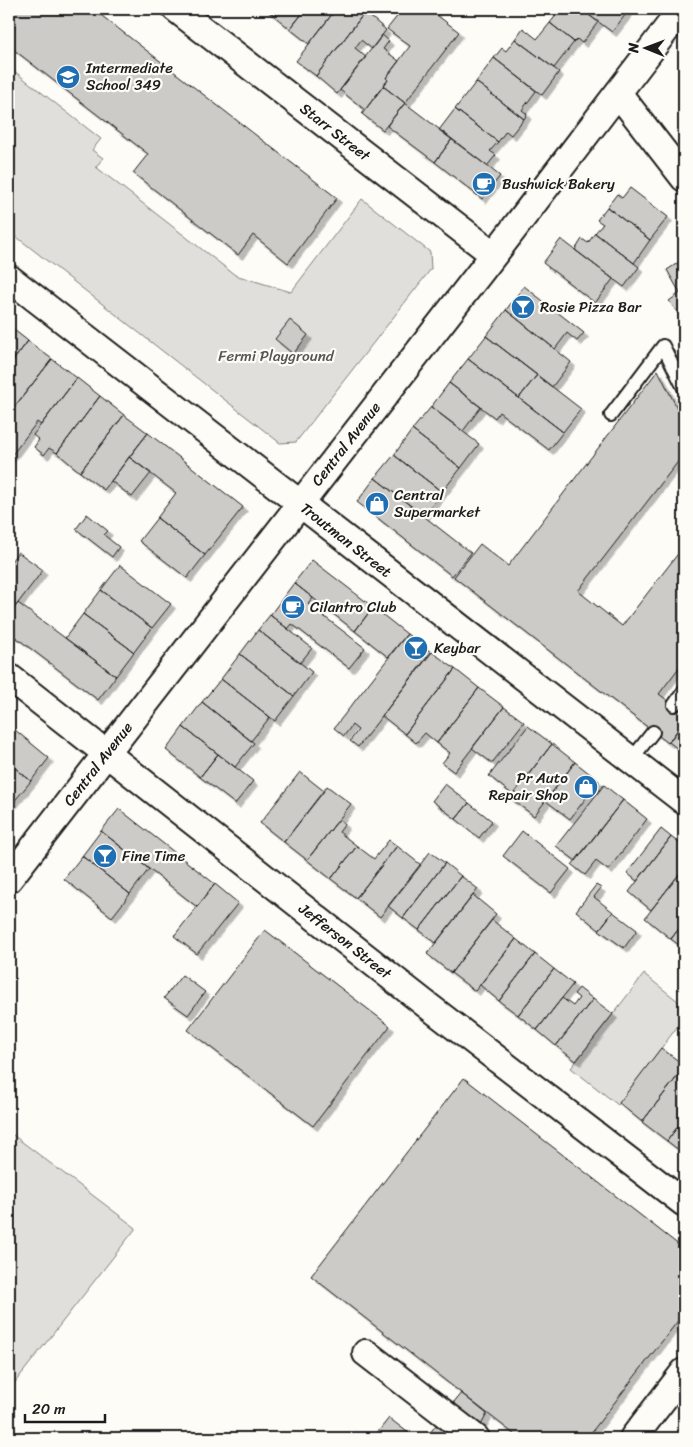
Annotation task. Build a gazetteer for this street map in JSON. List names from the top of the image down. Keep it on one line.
{"streets":{"street":["Starr Street","Central Avenue","Troutman Street","Jefferson Street"]},"crossings":[["Starr Street","Central Avenue"],["Central Avenue","Troutman Street"],["Central Avenue","Jefferson Street"]],"parks":["Fermi Playground"],"places":{"school or university":["Intermediate School 349"],"cafe":["Bushwick Bakery","Cilantro Club"],"bar":["Rosie Pizza Bar","Keybar","Fine Time"],"shop":["Central Supermarket","Pr Auto Repair Shop"]},"scale_bar":"20 m","north":"left"}
